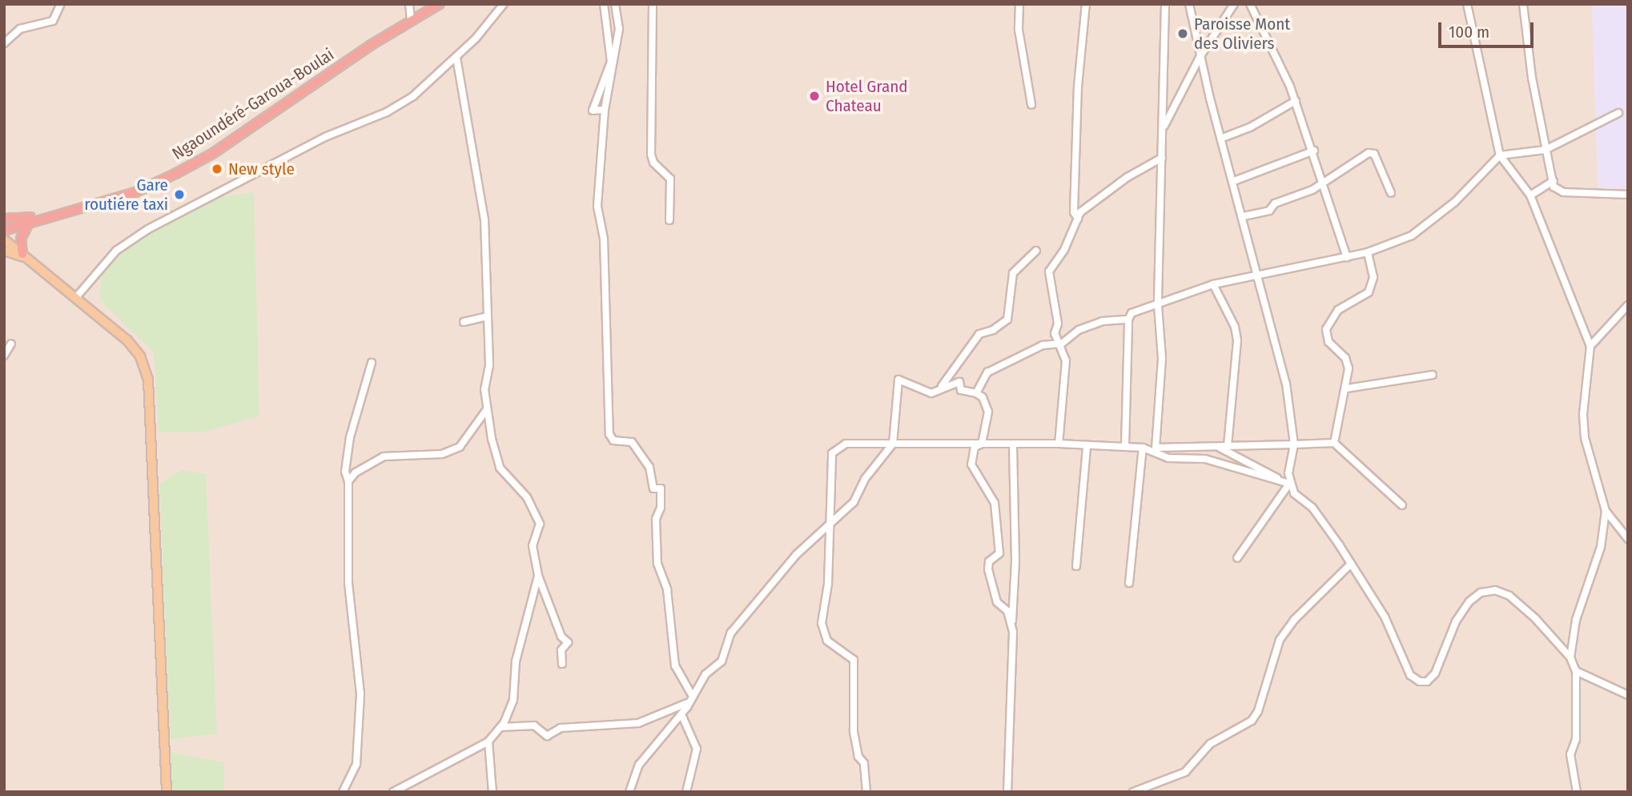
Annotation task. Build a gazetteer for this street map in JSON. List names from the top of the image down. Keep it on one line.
{"streets":{"highway":["Ngaoundéré-Garoua-Boulai"]},"places":["Paroisse Mont des Oliviers","Hotel Grand Chateau","New style","Gare routiére taxi"],"scale_bar":"100 m"}
